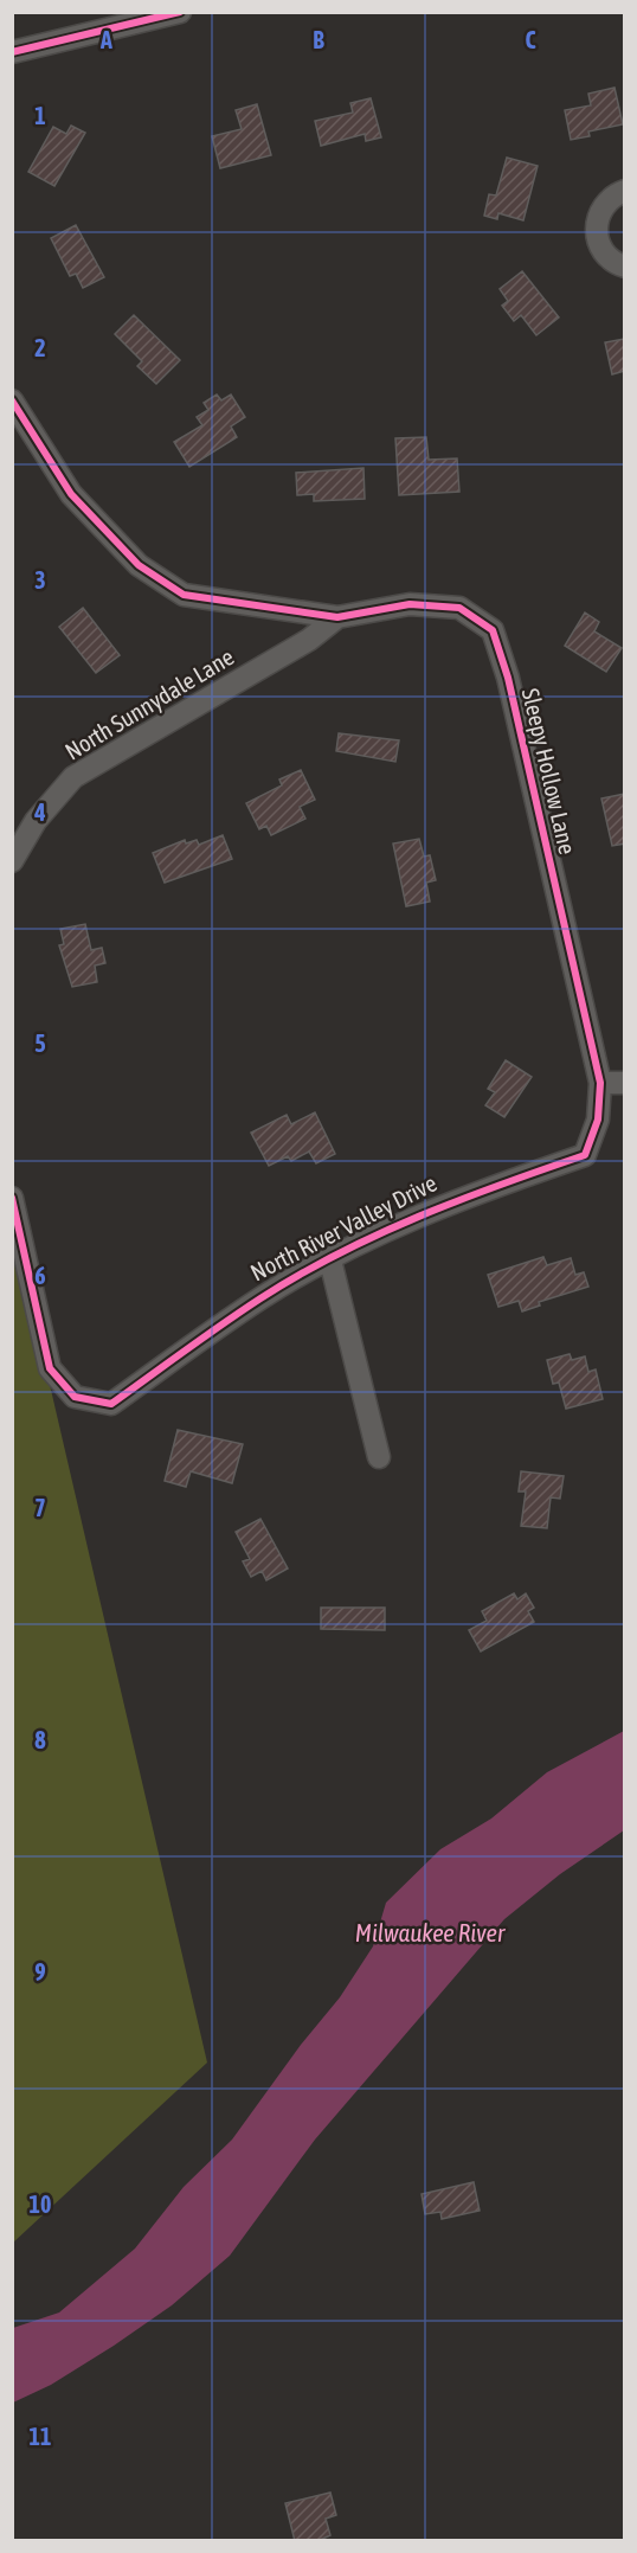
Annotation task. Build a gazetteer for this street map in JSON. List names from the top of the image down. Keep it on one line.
{"streets":{"street":["North Sunnydale Lane","Sleepy Hollow Lane","North River Valley Drive"]},"crossings":[["North Sunnydale Lane","Sleepy Hollow Lane"],["Sleepy Hollow Lane","North River Valley Drive"]],"water":["Milwaukee River"],"grid":{"columns":["A","B","C"],"rows":["1","2","3","4","5","6","7","8","9","10","11"]}}
